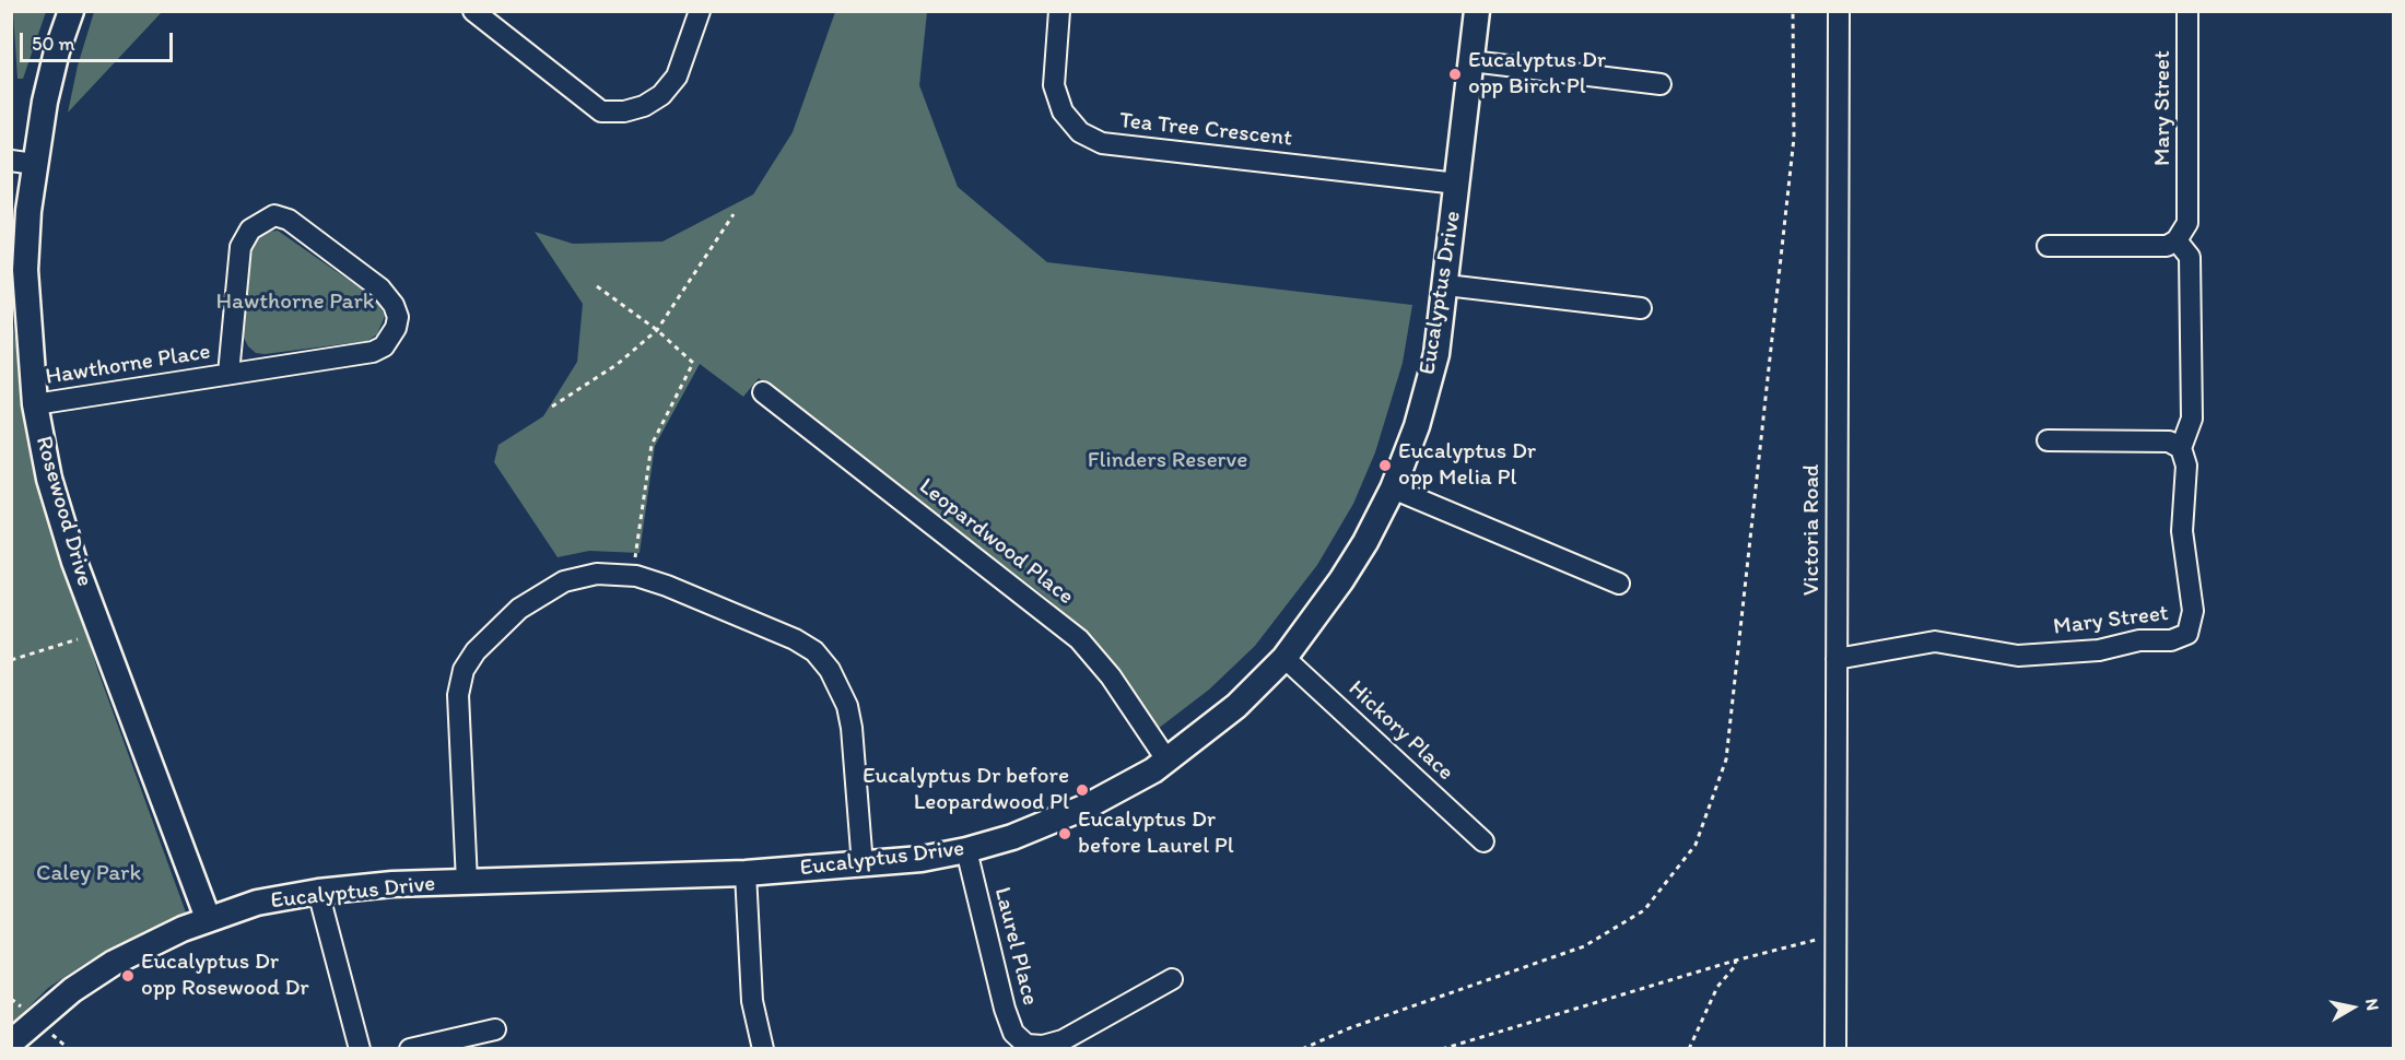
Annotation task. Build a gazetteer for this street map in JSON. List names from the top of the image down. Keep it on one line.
{"streets":{"street":["Mary Street","Tea Tree Crescent","Eucalyptus Drive","Hawthorne Place","Rosewood Drive","Victoria Road","Leopardwood Place","Hickory Place","Laurel Place"]},"crossings":[["Mary Street","Victoria Road"],["Tea Tree Crescent","Eucalyptus Drive"],["Eucalyptus Drive","Rosewood Drive"],["Eucalyptus Drive","Leopardwood Place"],["Eucalyptus Drive","Hickory Place"],["Eucalyptus Drive","Laurel Place"],["Hawthorne Place","Rosewood Drive"]],"parks":["Hawthorne Park","Flinders Reserve","Caley Park"],"places":["Eucalyptus Dr opp Birch Pl","Eucalyptus Dr opp Melia Pl","Eucalyptus Dr before Leopardwood Pl","Eucalyptus Dr before Laurel Pl","Eucalyptus Dr opp Rosewood Dr"],"scale_bar":"50 m","north":"right"}
